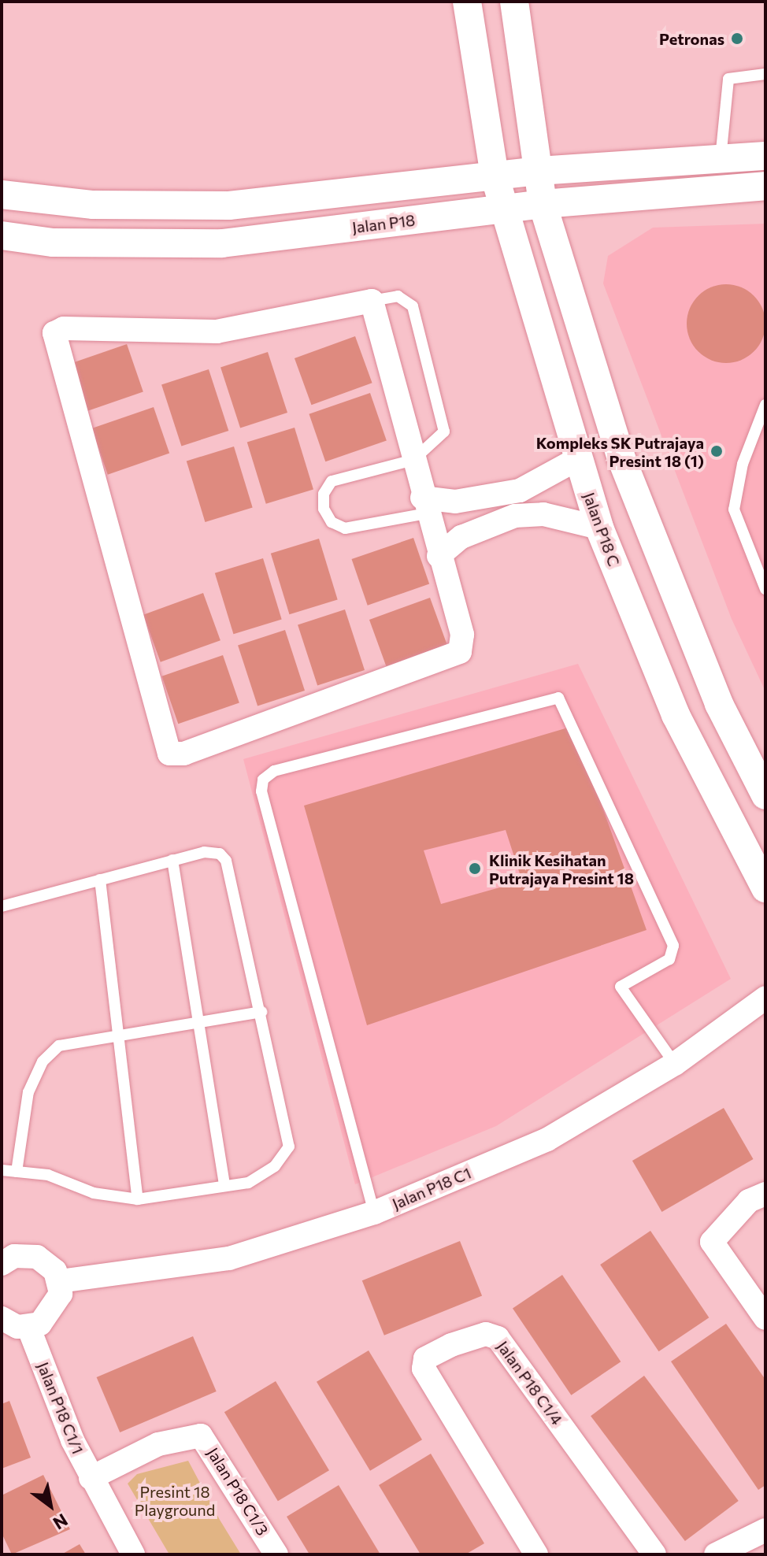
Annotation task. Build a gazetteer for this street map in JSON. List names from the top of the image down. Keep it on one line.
{"streets":{"street":["Jalan P18","Jalan P18 C","Jalan P18 C1","Jalan P18 C1/4","Jalan P18 C1/1","Jalan P18 C1/3"]},"crossings":[["Jalan P18","Jalan P18 C"],["Jalan P18 C1/1","Jalan P18 C1/3"]],"parks":["Presint 18 Playground"],"places":["Petronas","Kompleks SK Putrajaya Presint 18 (1)","Klinik Kesihatan Putrajaya Presint 18"],"north":"bottom right"}
